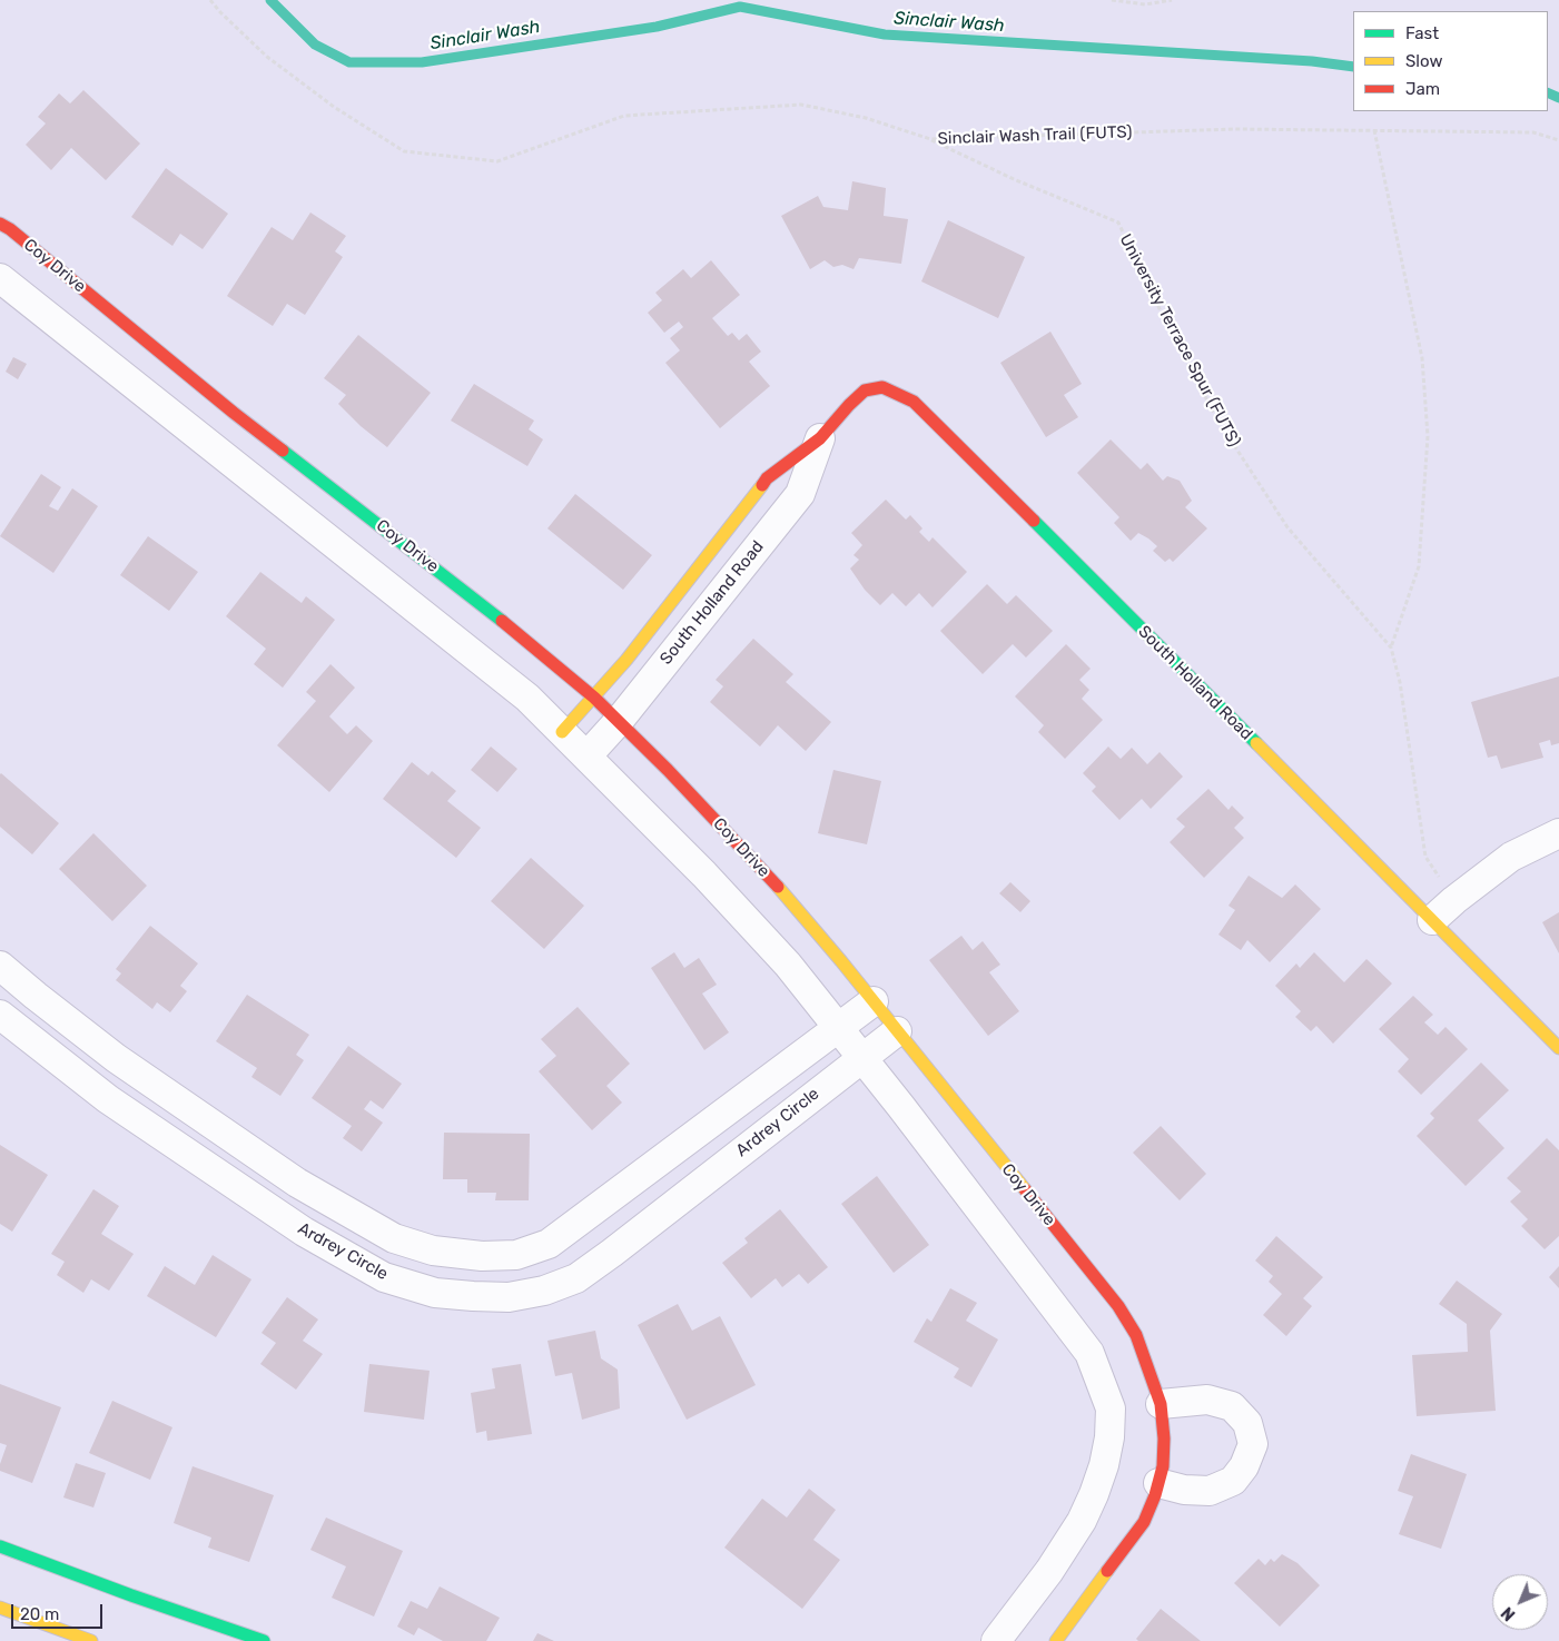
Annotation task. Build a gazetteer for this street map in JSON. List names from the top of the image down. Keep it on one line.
{"streets":{"street":["Coy Drive","South Holland Road","Ardrey Circle"],"path":["Sinclair Wash Trail (FUTS)","University Terrace Spur (FUTS)"]},"crossings":[["Sinclair Wash Trail (FUTS)","University Terrace Spur (FUTS)"],["Coy Drive","South Holland Road"],["Coy Drive","Ardrey Circle"]],"water":["Sinclair Wash"],"legend":["Fast","Slow","Jam"],"scale_bar":"20 m","north":"bottom left"}
